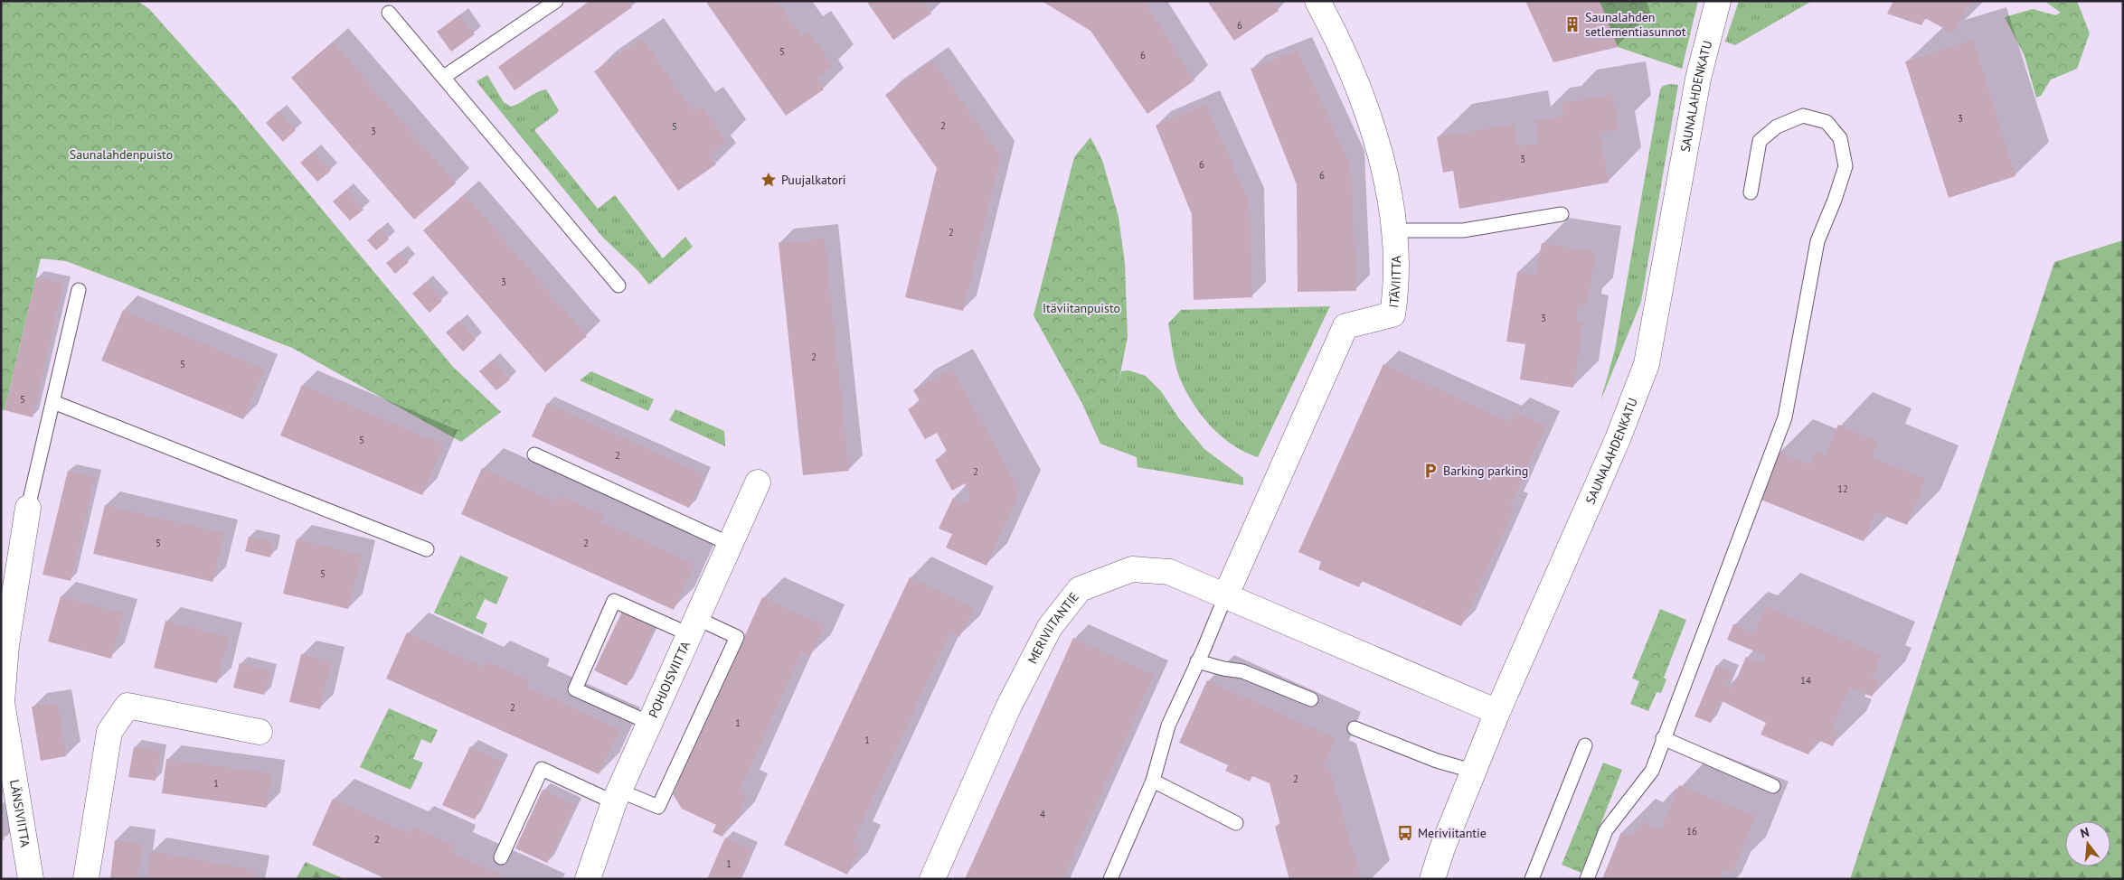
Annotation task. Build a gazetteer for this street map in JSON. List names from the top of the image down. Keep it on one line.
{"streets":{"street":["SAUNALAHDENKATU","ITÄVIITTA","MERIVIITANTIE","POHJOISVIITTA","LÄNSIVIITTA"]},"crossings":[["SAUNALAHDENKATU","MERIVIITANTIE"],["ITÄVIITTA","MERIVIITANTIE"]],"parks":["Saunalahdenpuisto","Itäviitanpuisto"],"places":{"building":["Saunalahden setlementiasunnot"],"place":["Puujalkatori"],"parking":["Barking parking"],"bus stop":["Meriviitantie"]},"house_numbers":["6","5","6","3","2","5","3","3","6","6","2","3","3","2","5","5","5","2","2","12","5","2","5","14","2","1","1","2","1","4","16","2","1"],"north":"top"}
